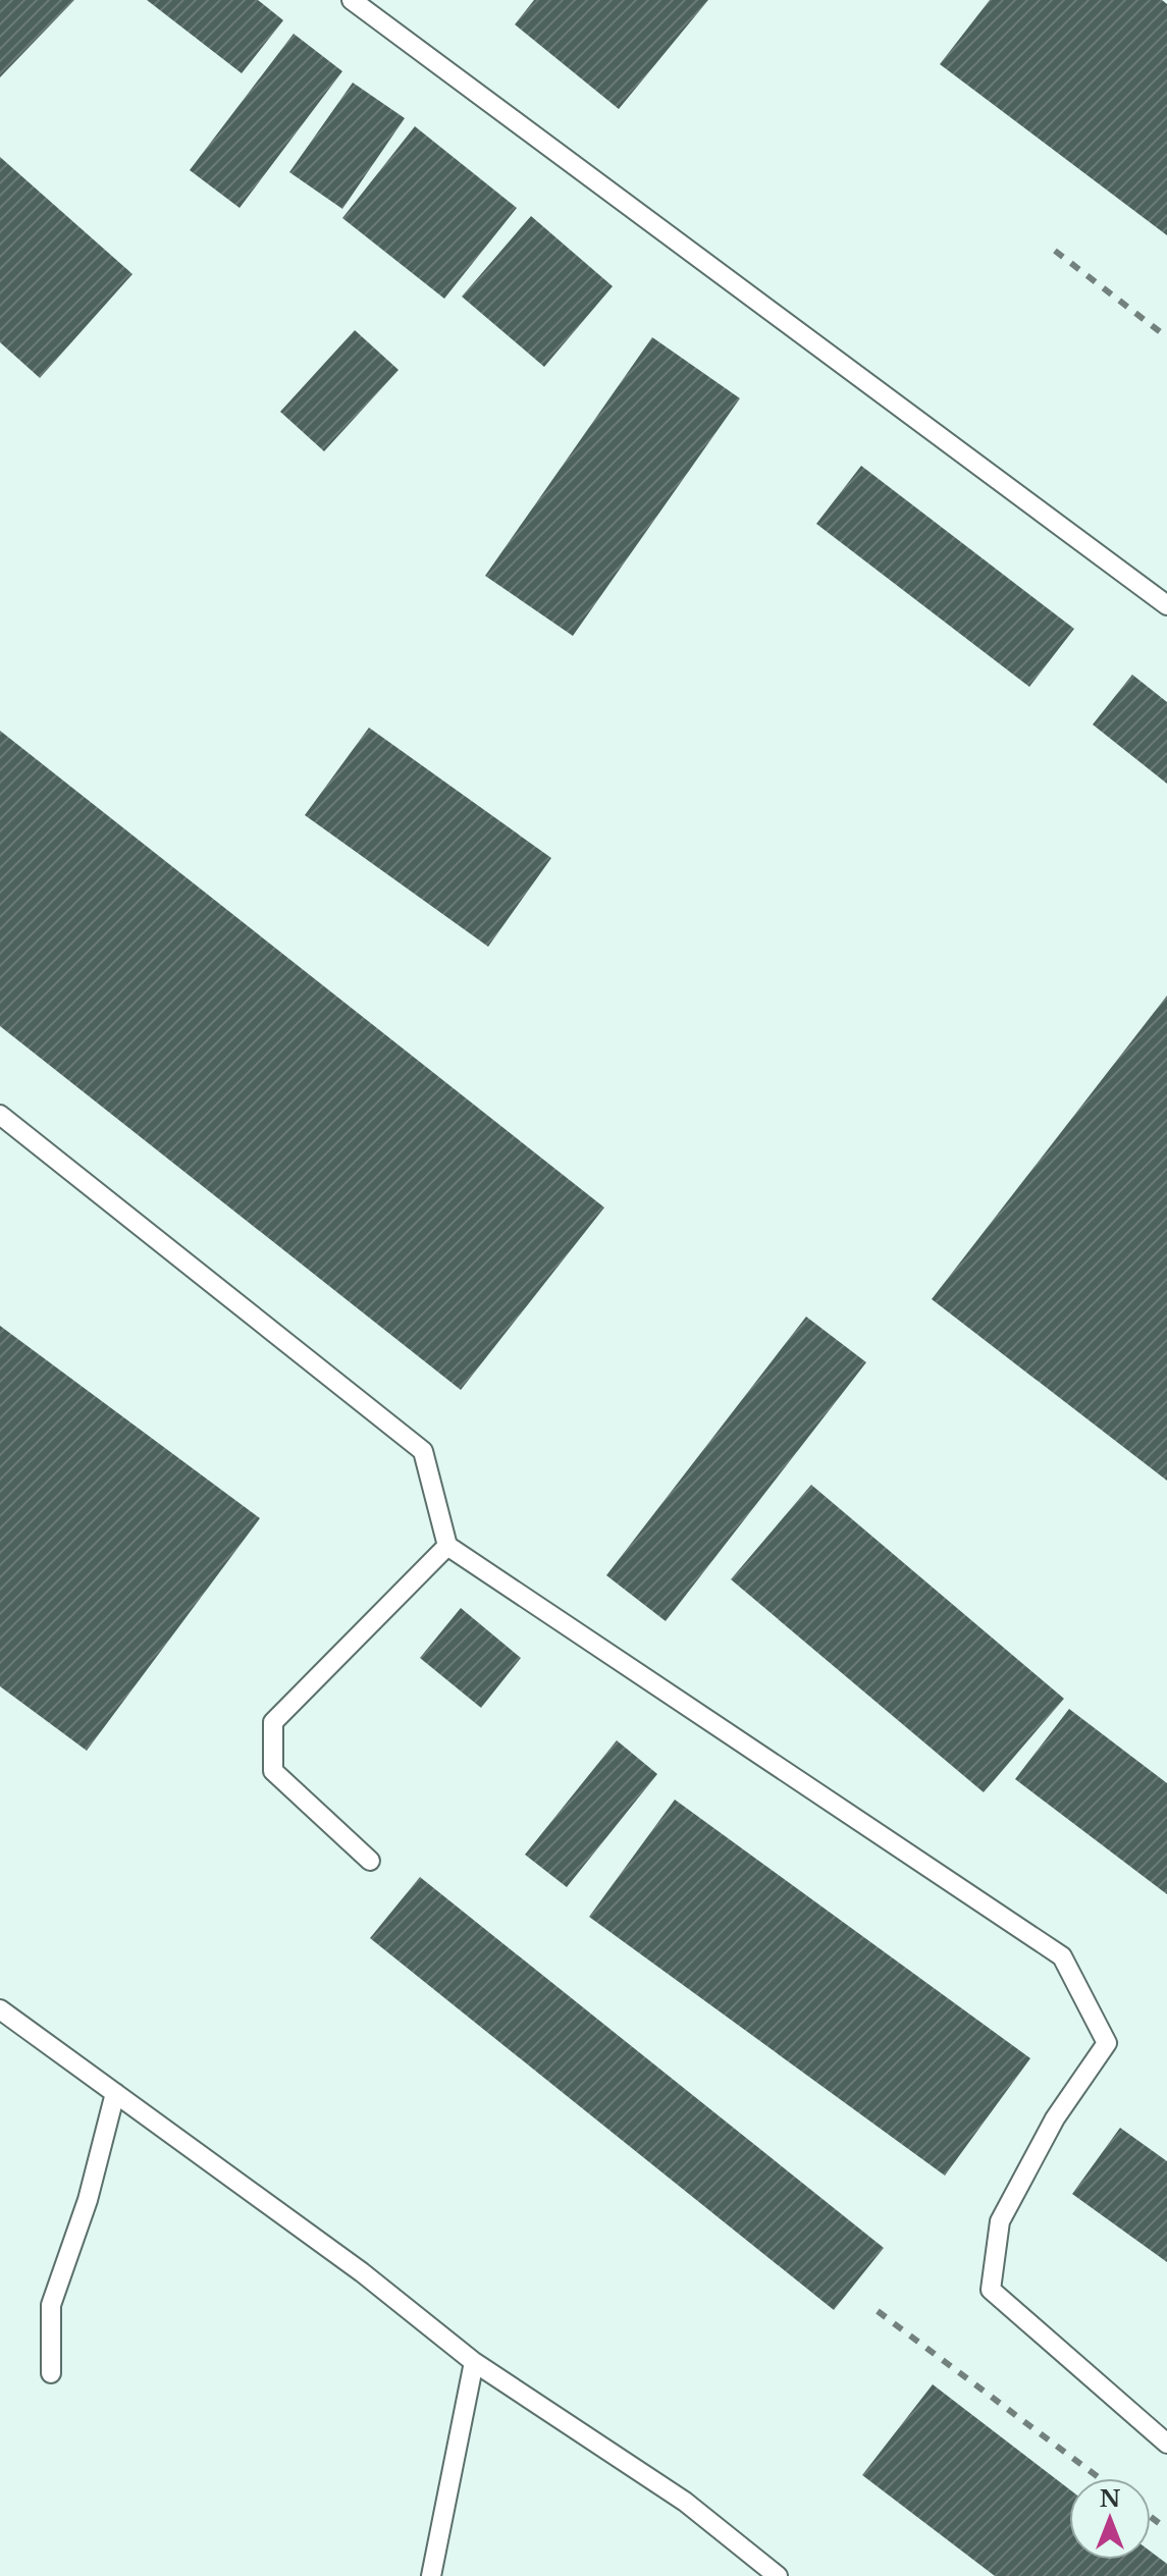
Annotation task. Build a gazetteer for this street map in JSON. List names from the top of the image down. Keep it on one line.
{"north":"top"}
